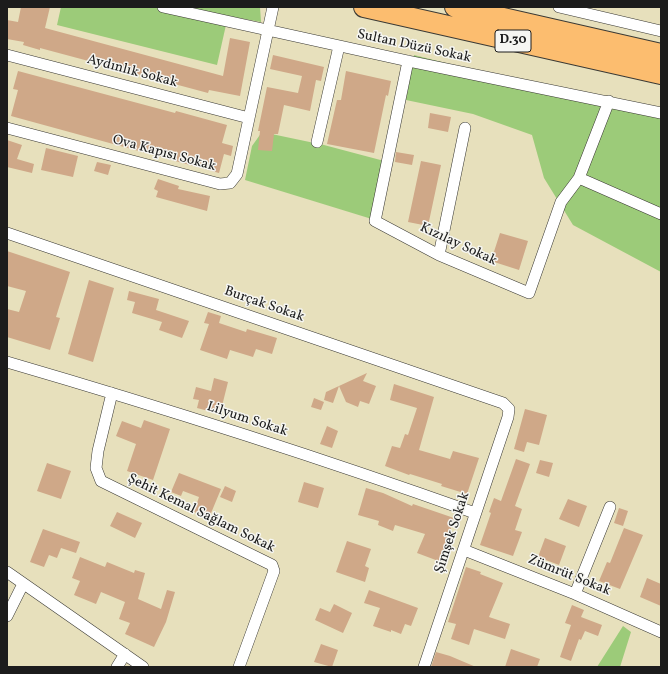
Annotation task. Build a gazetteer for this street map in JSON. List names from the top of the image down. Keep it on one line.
{"streets":{"highway":["D.30"],"street":["Sultan Düzü Sokak","Aydınlık Sokak","Ova Kapısı Sokak","Kızılay Sokak","Burçak Sokak","Lilyum Sokak","Şehit Kemal Sağlam Sokak","Şimşek Sokak","Zümrüt Sokak"]},"crossings":[["Sultan Düzü Sokak","Ova Kapısı Sokak"],["Sultan Düzü Sokak","Kızılay Sokak"],["Aydınlık Sokak","Ova Kapısı Sokak"],["Burçak Sokak","Şimşek Sokak"],["Lilyum Sokak","Şehit Kemal Sağlam Sokak"],["Lilyum Sokak","Şimşek Sokak"],["Şimşek Sokak","Zümrüt Sokak"]]}
